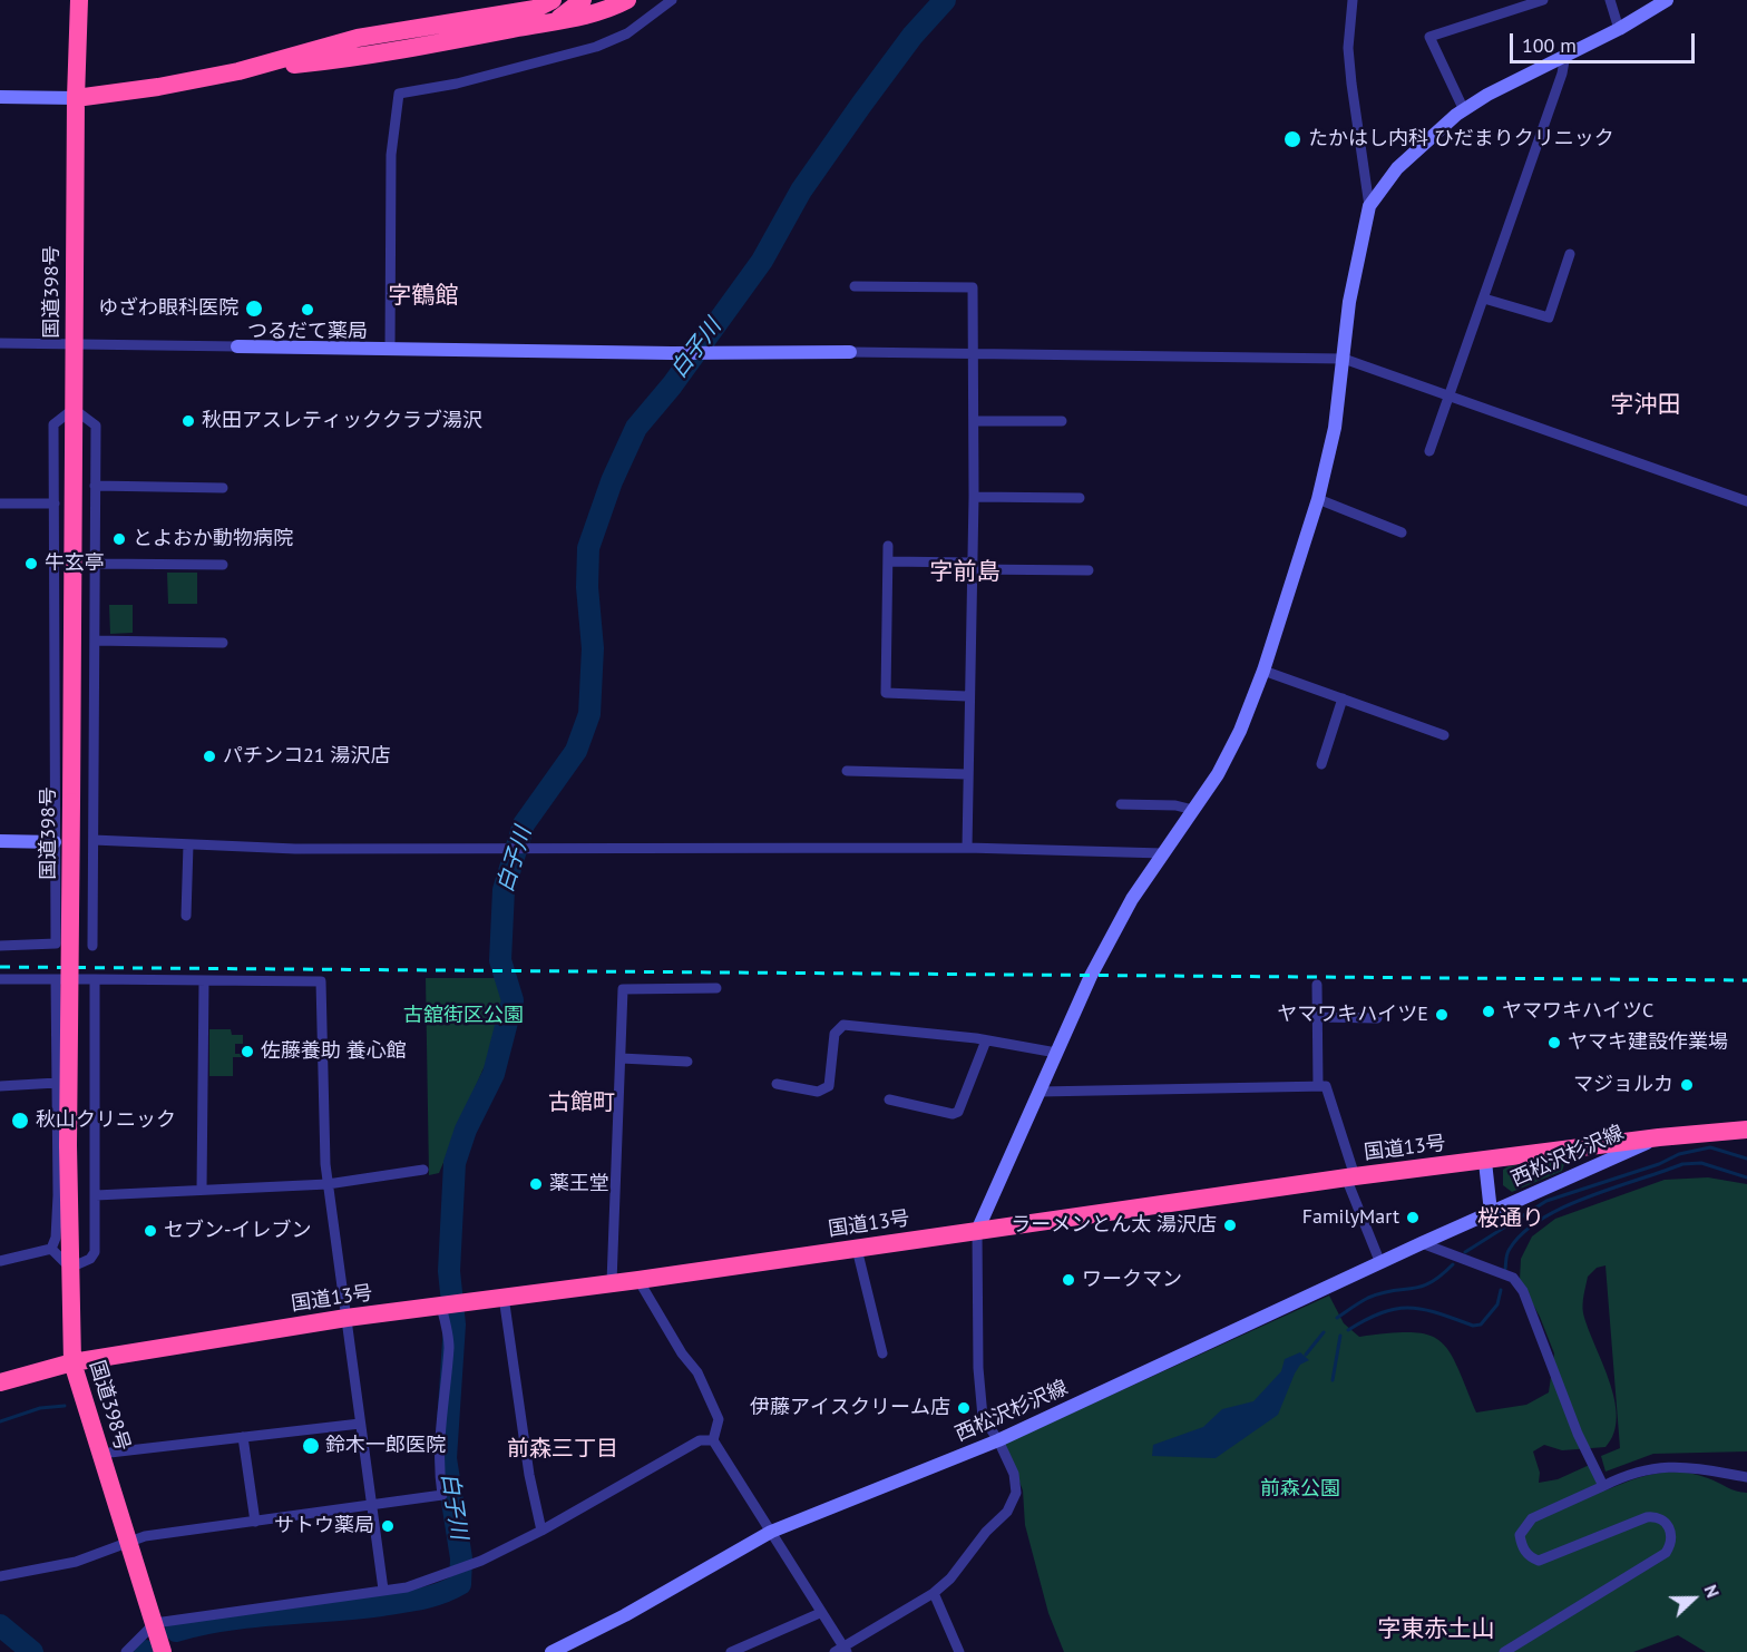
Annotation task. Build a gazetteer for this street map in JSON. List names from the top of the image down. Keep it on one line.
{"streets":{"highway":["国道398号","国道13号"],"street":["西松沢杉沢線"]},"crossings":[["国道398号","国道13号"],["国道13号","西松沢杉沢線"]],"districts":["字鶴館","字沖田","字前島","古館町","桜通り","前森三丁目","字東赤土山"],"water":["白子川"],"parks":["古舘街区公園","前森公園"],"places":["たかはし内科 ひだまりクリニック","ゆざわ眼科医院","つるだて薬局","秋田アスレティッククラブ湯沢","とよおか動物病院","牛玄亭","パチンコ21 湯沢店","ヤマワキハイツC","ヤマワキハイツE","ヤマキ建設作業場","佐藤養助 養心館","マジョルカ","秋山クリニック","薬王堂","FamilyMart","ラーメンとん太 湯沢店","セブン-イレブン","ワークマン","伊藤アイスクリーム店","鈴木一郎医院","サトウ薬局"],"scale_bar":"100 m","north":"right"}
